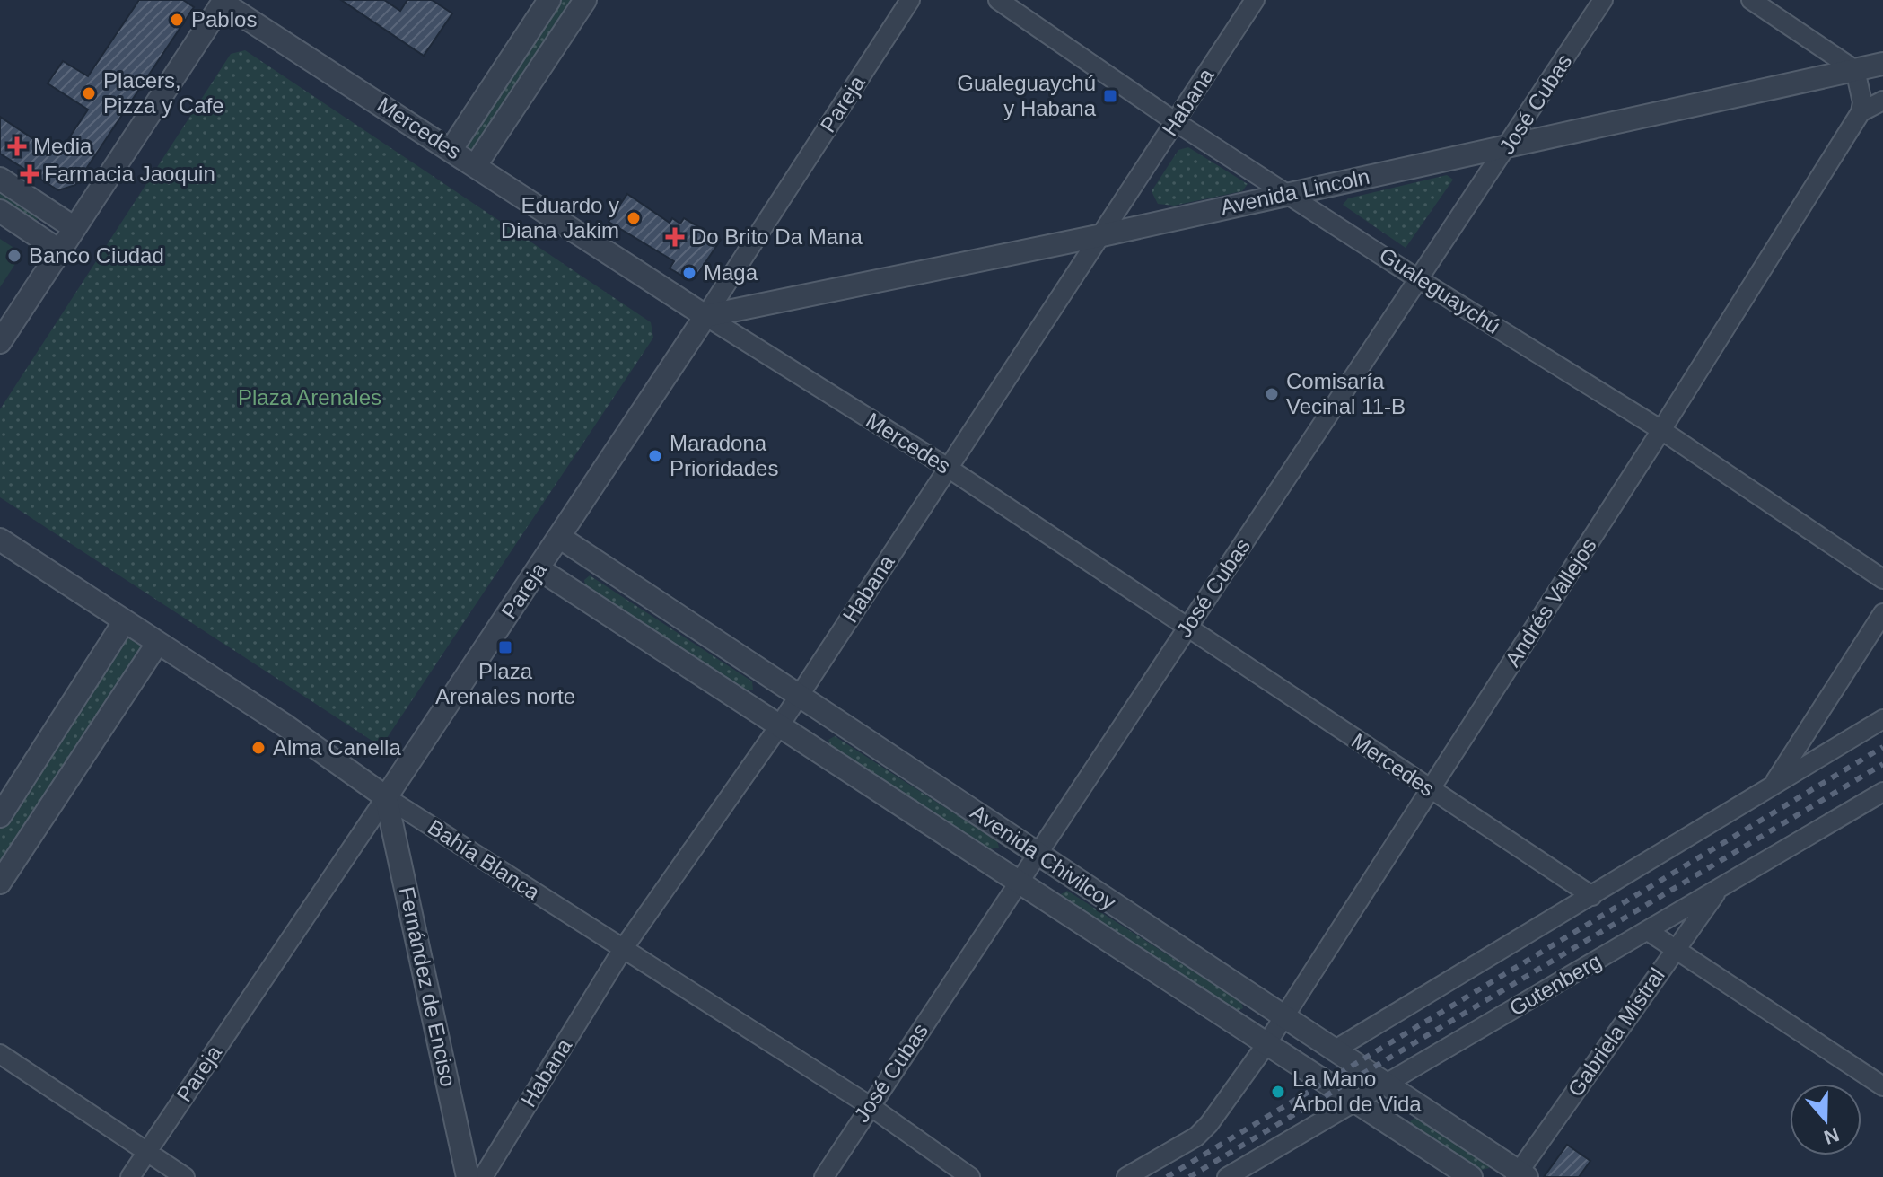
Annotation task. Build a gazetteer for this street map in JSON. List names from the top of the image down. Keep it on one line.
{"streets":{"street":["Habana","Pareja","José Cubas","Mercedes","Avenida Lincoln","Gualeguaychú","Andrés Vallejos","Avenida Chivilcoy","Bahía Blanca","Gutenberg","Fernández de Enciso","Gabriela Mistral"]},"crossings":[["Habana","Mercedes"],["Habana","Avenida Lincoln"],["Habana","Gualeguaychú"],["Habana","Avenida Chivilcoy"],["Habana","Bahía Blanca"],["Pareja","Mercedes"],["Pareja","Avenida Lincoln"],["Pareja","Avenida Chivilcoy"],["Pareja","Bahía Blanca"],["Pareja","Fernández de Enciso"],["José Cubas","Mercedes"],["José Cubas","Avenida Lincoln"],["José Cubas","Gualeguaychú"],["José Cubas","Avenida Chivilcoy"],["José Cubas","Bahía Blanca"],["Mercedes","Avenida Lincoln"],["Mercedes","Andrés Vallejos"],["Avenida Lincoln","Gualeguaychú"],["Gualeguaychú","Andrés Vallejos"],["Andrés Vallejos","Avenida Chivilcoy"],["Avenida Chivilcoy","Gutenberg"],["Avenida Chivilcoy","Gabriela Mistral"],["Bahía Blanca","Fernández de Enciso"],["Gutenberg","Gabriela Mistral"]],"parks":["Plaza Arenales"],"places":{"other":["Pablos","Placers, Pizza y Cafe","Eduardo y Diana Jakim","Banco Ciudad","Maga","Comisaría Vecinal 11-B","Maradona Prioridades","Alma Canella","La Mano Árbol de Vida"],"transit":["Gualeguaychú y Habana","Plaza Arenales norte"],"health":["Media","Farmacia Jaoquin","Do Brito Da Mana"]},"north":"bottom"}
